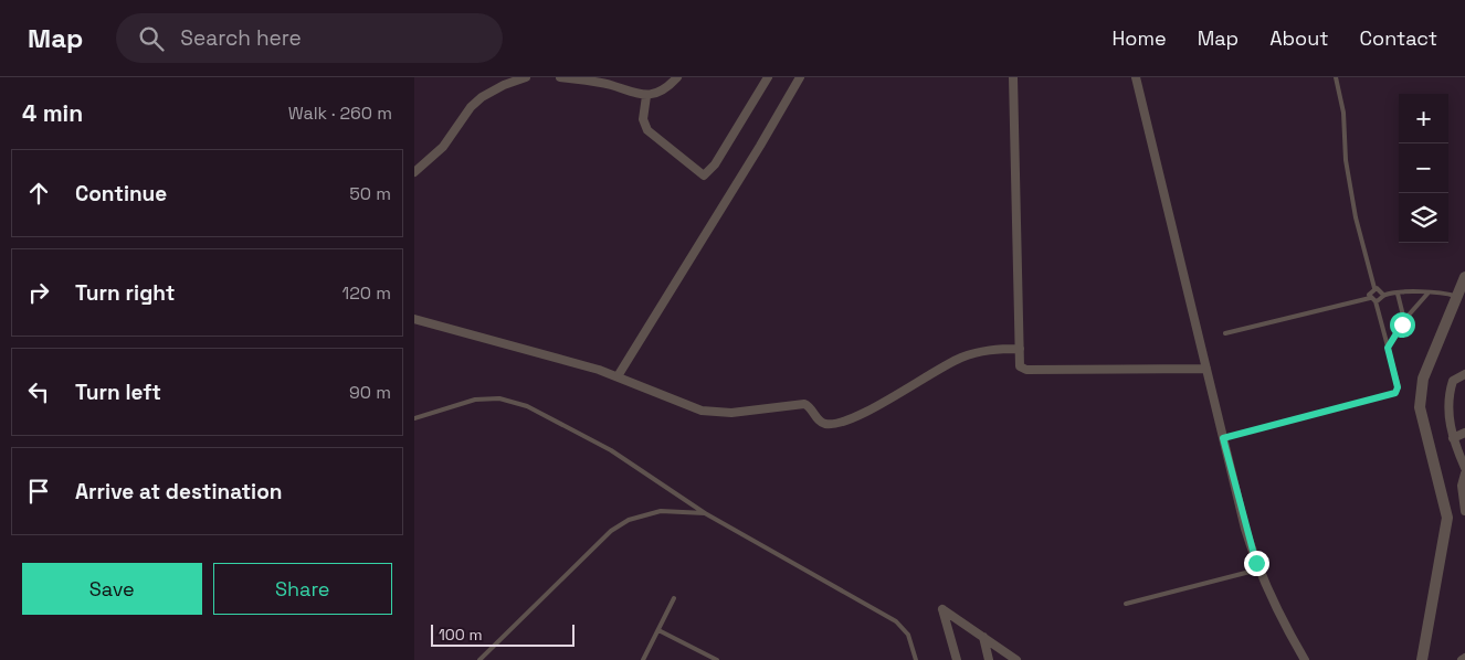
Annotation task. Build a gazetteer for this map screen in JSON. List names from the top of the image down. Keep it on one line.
{"scale_bar":"100 m","page":{"header":"Map","search":"Search here","nav":["Home","Map","About","Contact"],"heading":["4 min","Walk · 260 m"],"map_buttons":["+","−"],"list":[["Continue","50 m"],["Turn right","120 m"],["Turn left","90 m"],"Arrive at destination"],"buttons":["Save","Share"],"scale":"100 m"}}
